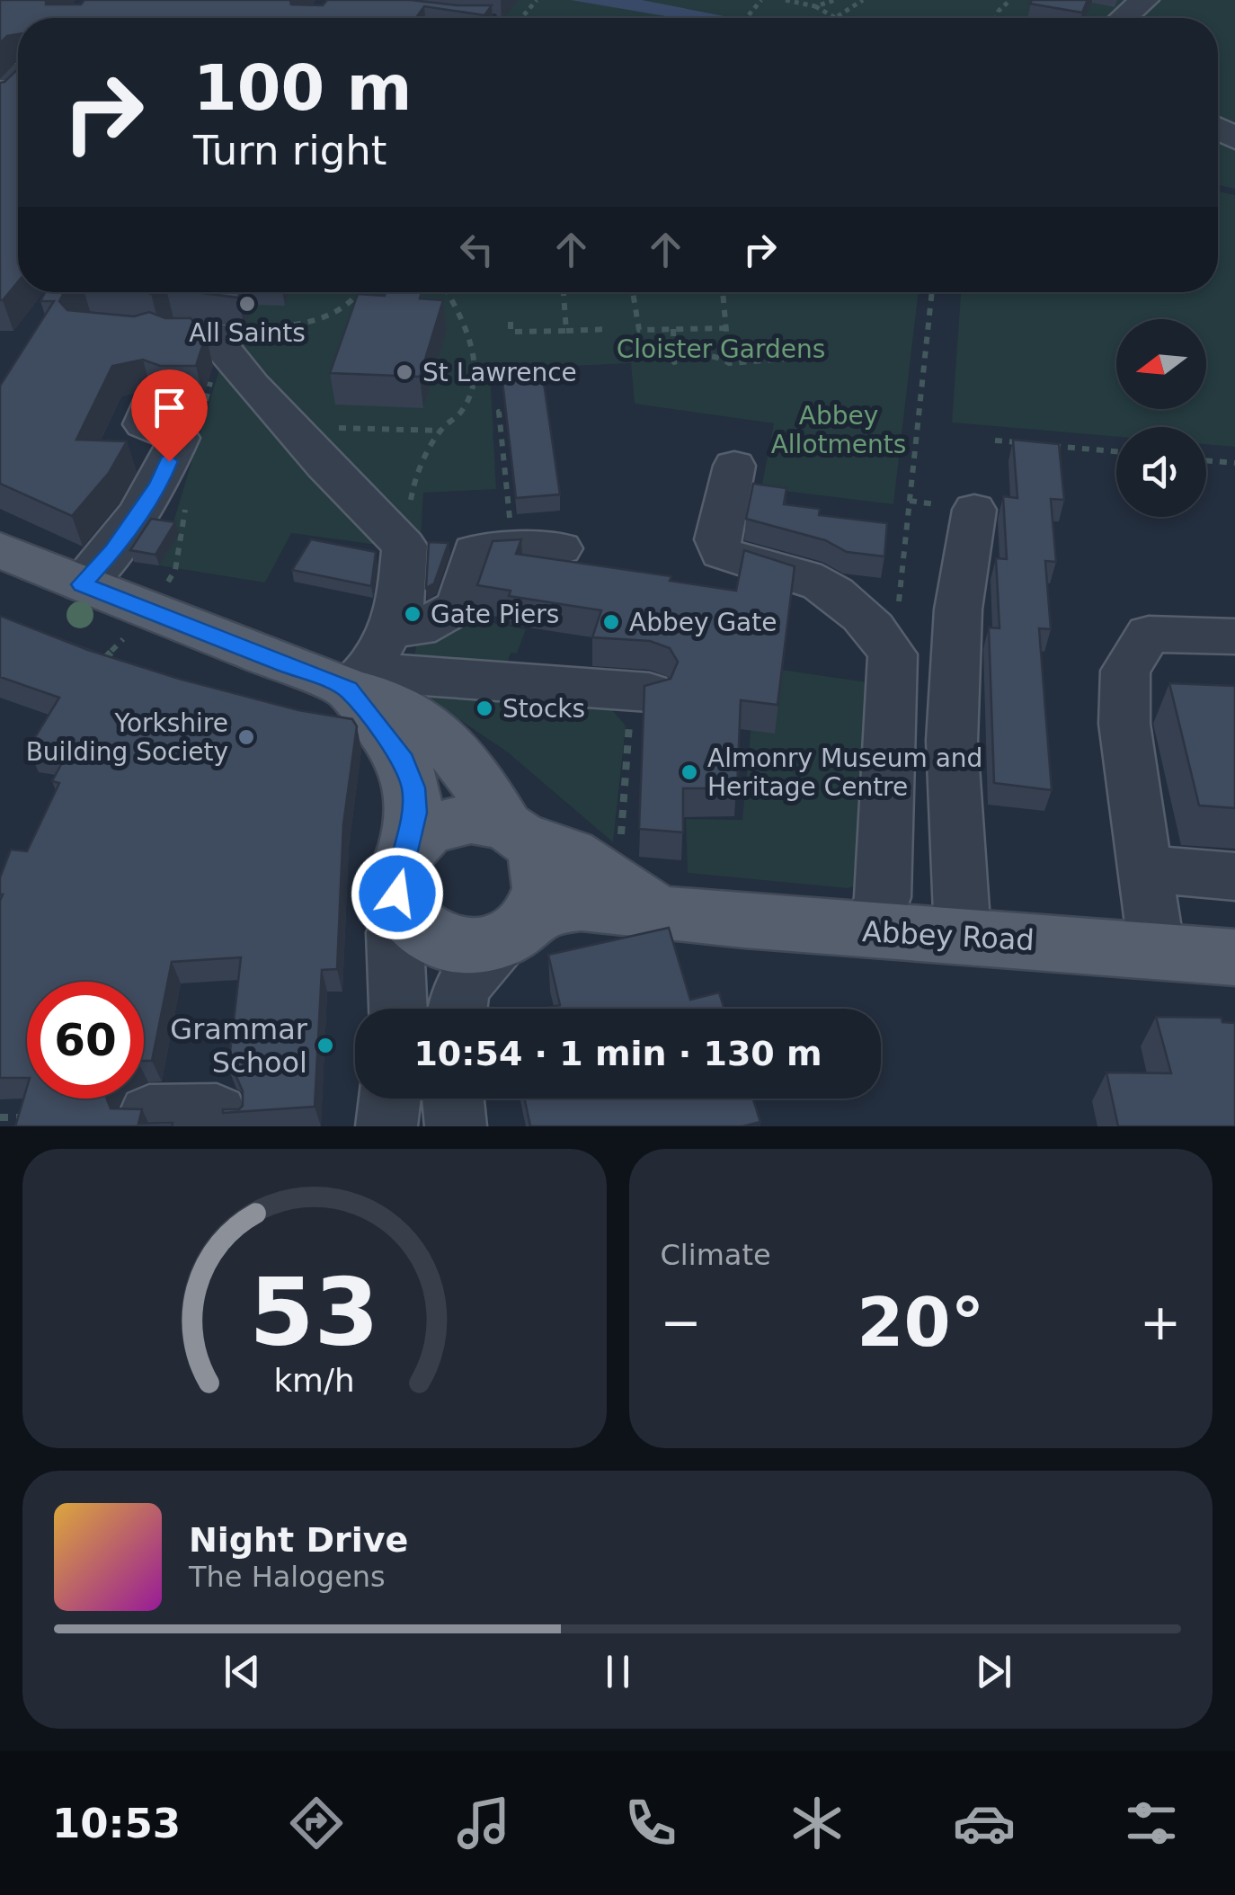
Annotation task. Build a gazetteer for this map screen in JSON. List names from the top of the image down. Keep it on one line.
{"streets":{"main road":["Abbey Road"]},"parks":["Cloister Gardens","Abbey Allotments"],"places":["All Saints","St Lawrence","Gate Piers","Abbey Gate","Stocks","Yorkshire Building Society","Almonry Museum and Heritage Centre","Grammar School"],"north":"left","page":{"turn":["100 m","Turn right"],"limit":"60","trip":"10:54 · 1 min · 130 m","tile":"Climate","heat":["−","20°","+"],"song":["Night Drive","The Halogens"],"tabs":"10:53","gauge":["53","km/h"]}}
